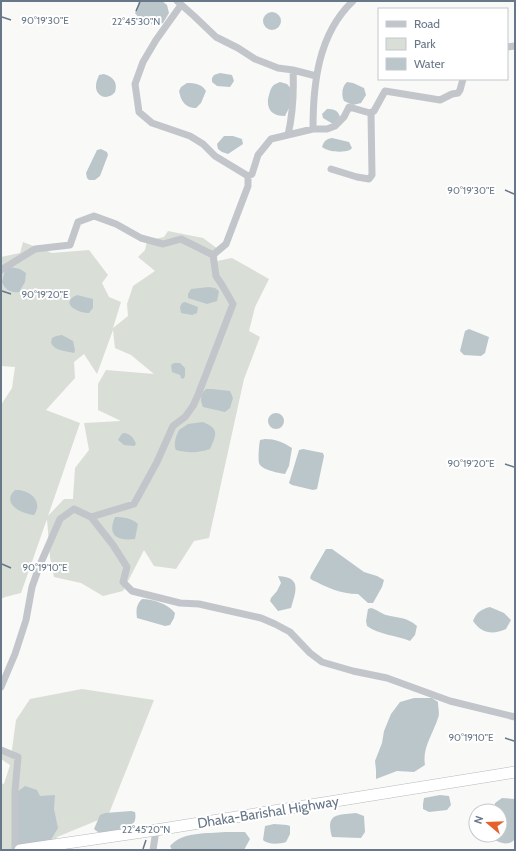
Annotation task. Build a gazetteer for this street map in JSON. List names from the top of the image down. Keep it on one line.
{"streets":{"highway":["Dhaka-Barishal Highway"]},"legend":["Road","Park","Water"],"north":"left","coordinates":["90°19'30\"E","22°45'30\"N","90°19'20\"E","90°19'10\"E","22°45'20\"N"]}
